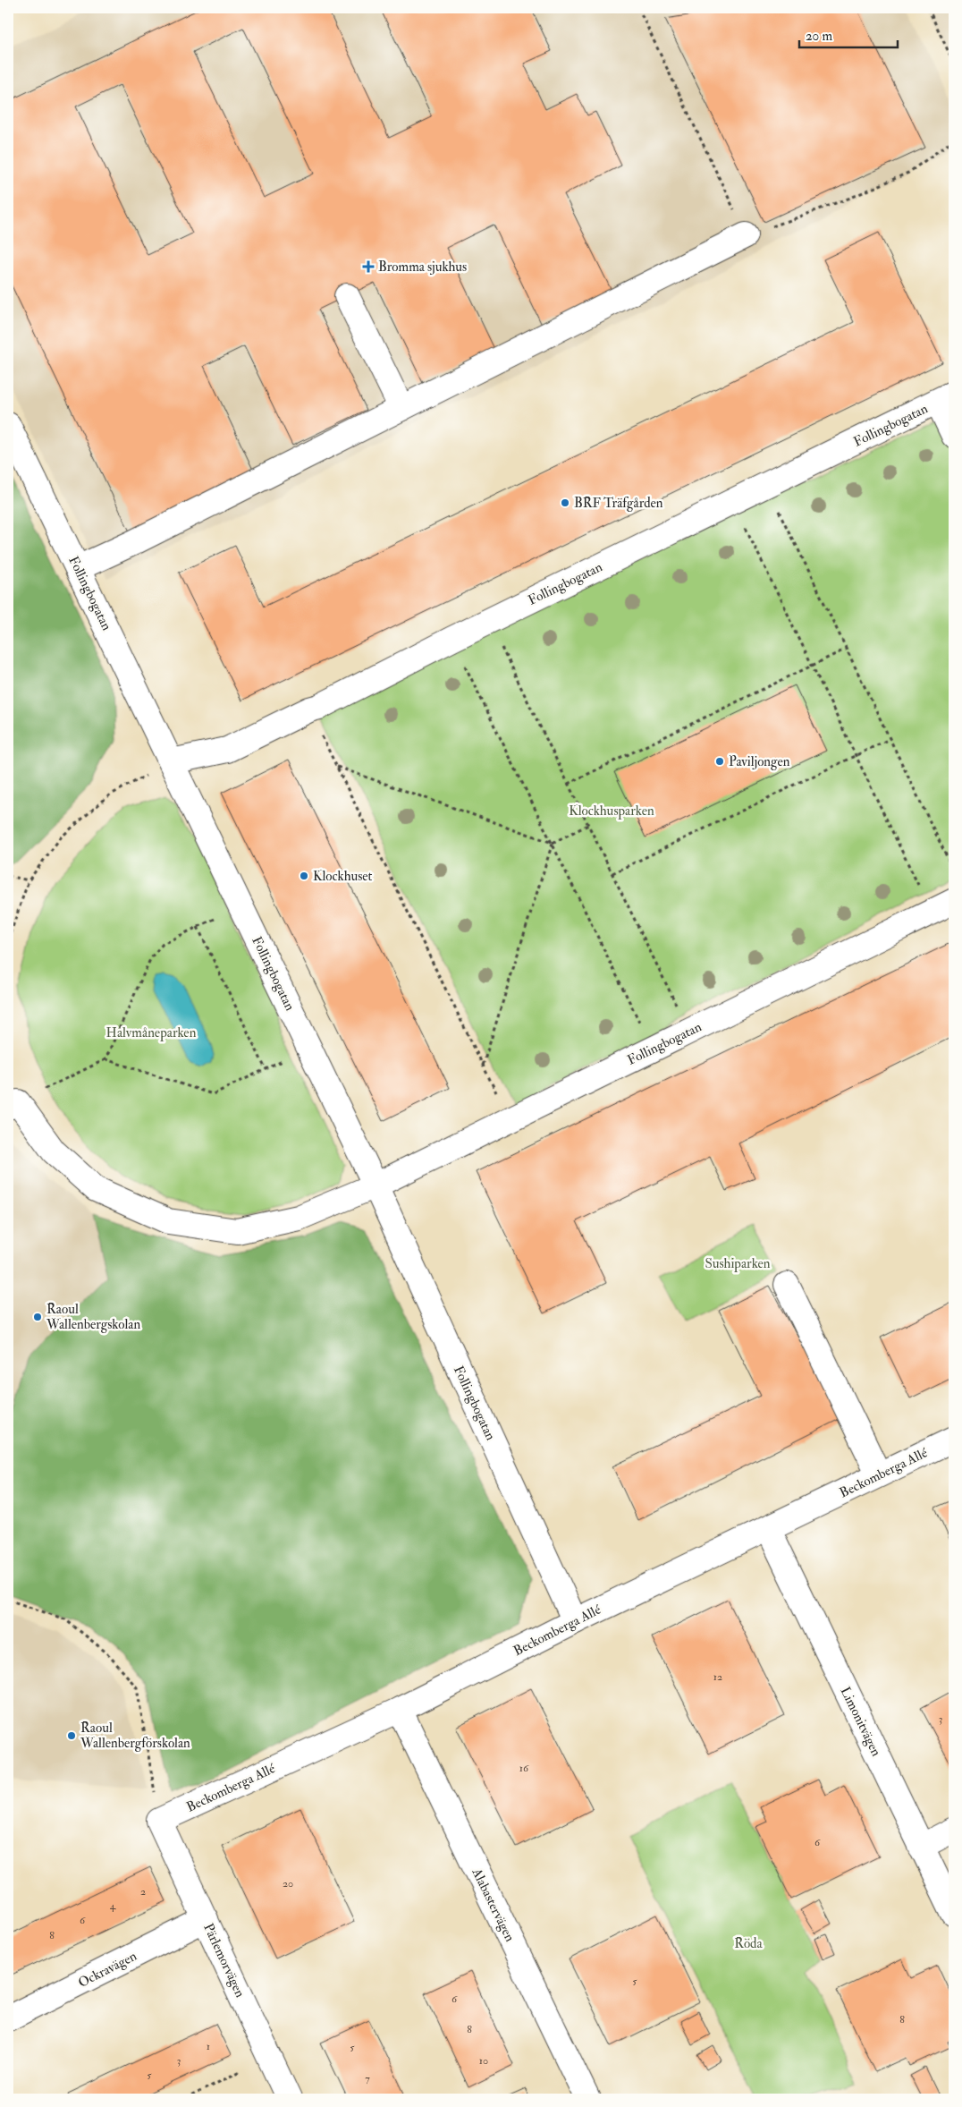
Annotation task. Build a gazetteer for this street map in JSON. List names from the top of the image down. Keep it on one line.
{"streets":{"street":["Follingbogatan","Beckomberga Allé","Limonitvägen","Alabastervägen","Pärlemorvägen","Ockravägen"]},"crossings":[["Follingbogatan","Beckomberga Allé"],["Beckomberga Allé","Limonitvägen"],["Beckomberga Allé","Alabastervägen"],["Beckomberga Allé","Pärlemorvägen"],["Pärlemorvägen","Ockravägen"]],"parks":["Klockhusparken","Halvmåneparken","Sushiparken","Röda"],"places":{"health":["Bromma sjukhus"],"other":["BRF Träfgården","Paviljongen","Klockhuset","Raoul Wallenbergskolan","Raoul Wallenbergförskolan"]},"house_numbers":["12","3","16","6","20","2","4","6","8","5","6","8","8","1","5","3","10","5","7"],"scale_bar":"20 m"}
